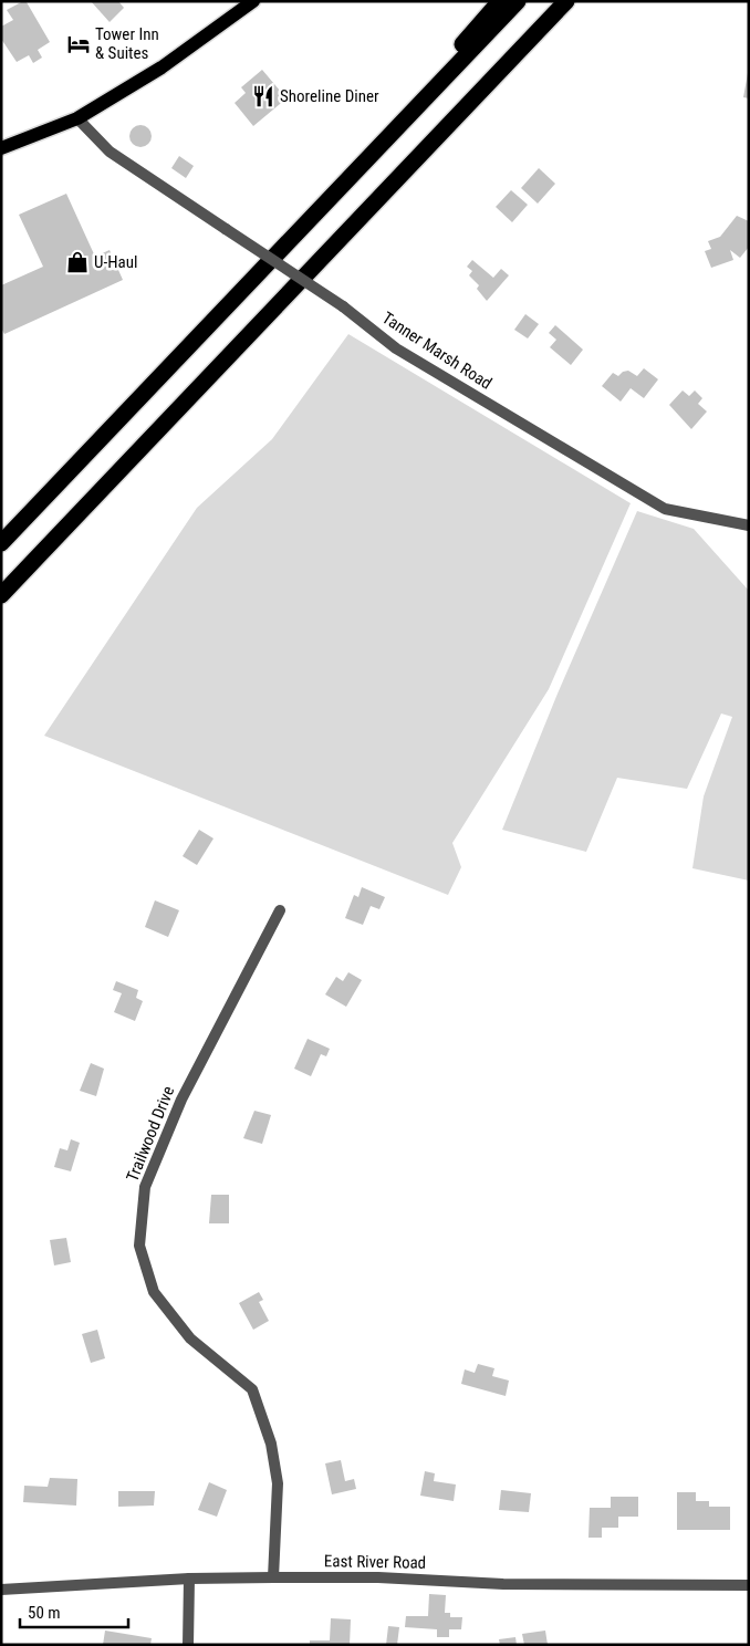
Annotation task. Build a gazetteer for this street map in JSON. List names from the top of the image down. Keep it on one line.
{"streets":{"street":["Tanner Marsh Road","Trailwood Drive","East River Road"]},"crossings":[["Trailwood Drive","East River Road"]],"places":{"hotel":["Tower Inn & Suites"],"restaurant":["Shoreline Diner"],"shop":["U-Haul"]},"scale_bar":"50 m"}
